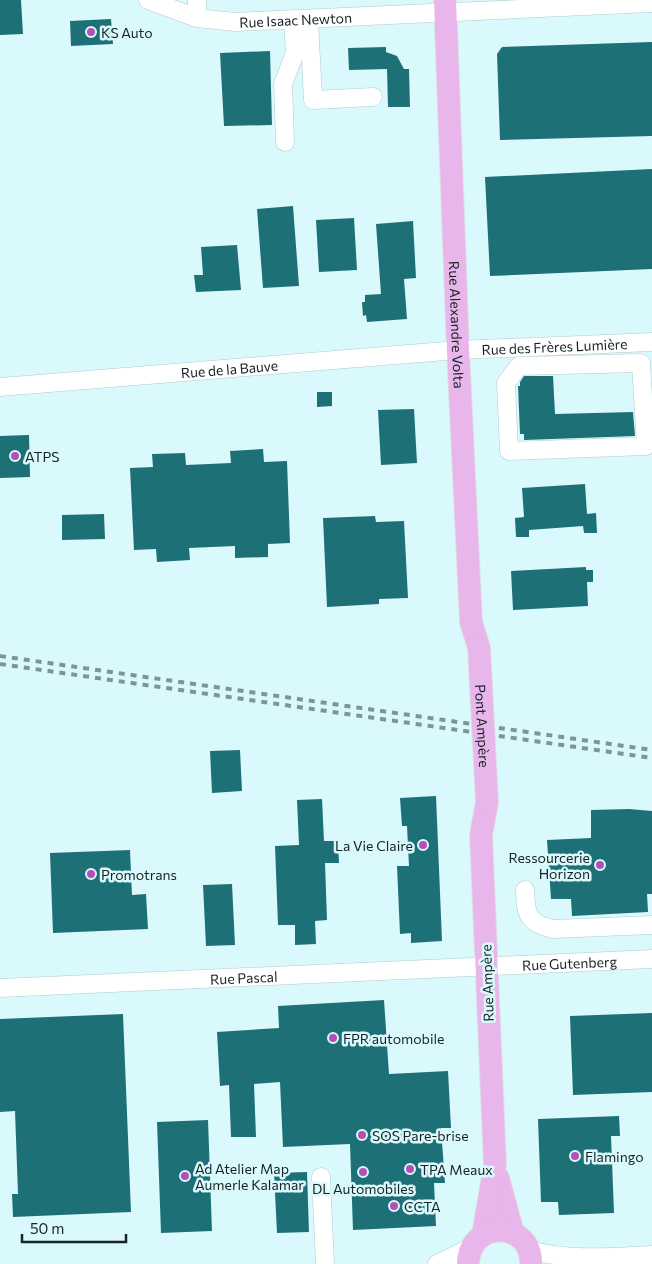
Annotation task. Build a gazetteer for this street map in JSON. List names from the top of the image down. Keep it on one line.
{"streets":{"main road":["Rue Alexandre Volta","Pont Ampère","Rue Ampère"],"street":["Rue Isaac Newton","Rue des Frères Lumière","Rue de la Bauve","Rue Gutenberg","Rue Pascal"]},"crossings":[["Rue Isaac Newton","Rue Alexandre Volta"],["Rue Alexandre Volta","Rue des Frères Lumière"],["Rue Alexandre Volta","Rue de la Bauve"],["Rue Alexandre Volta","Pont Ampère"],["Rue des Frères Lumière","Rue de la Bauve"],["Pont Ampère","Rue Ampère"],["Rue Gutenberg","Rue Pascal"],["Rue Gutenberg","Rue Ampère"],["Rue Pascal","Rue Ampère"]],"places":["KS Auto","ATPS","La Vie Claire","Ressourcerie Horizon","Promotrans","FPR automobile","SOS Pare-brise","Flamingo","TPA Meaux","DL Automobiles","Ad Atelier Map Aumerle Kalamar","CCTA"],"scale_bar":"50 m"}
